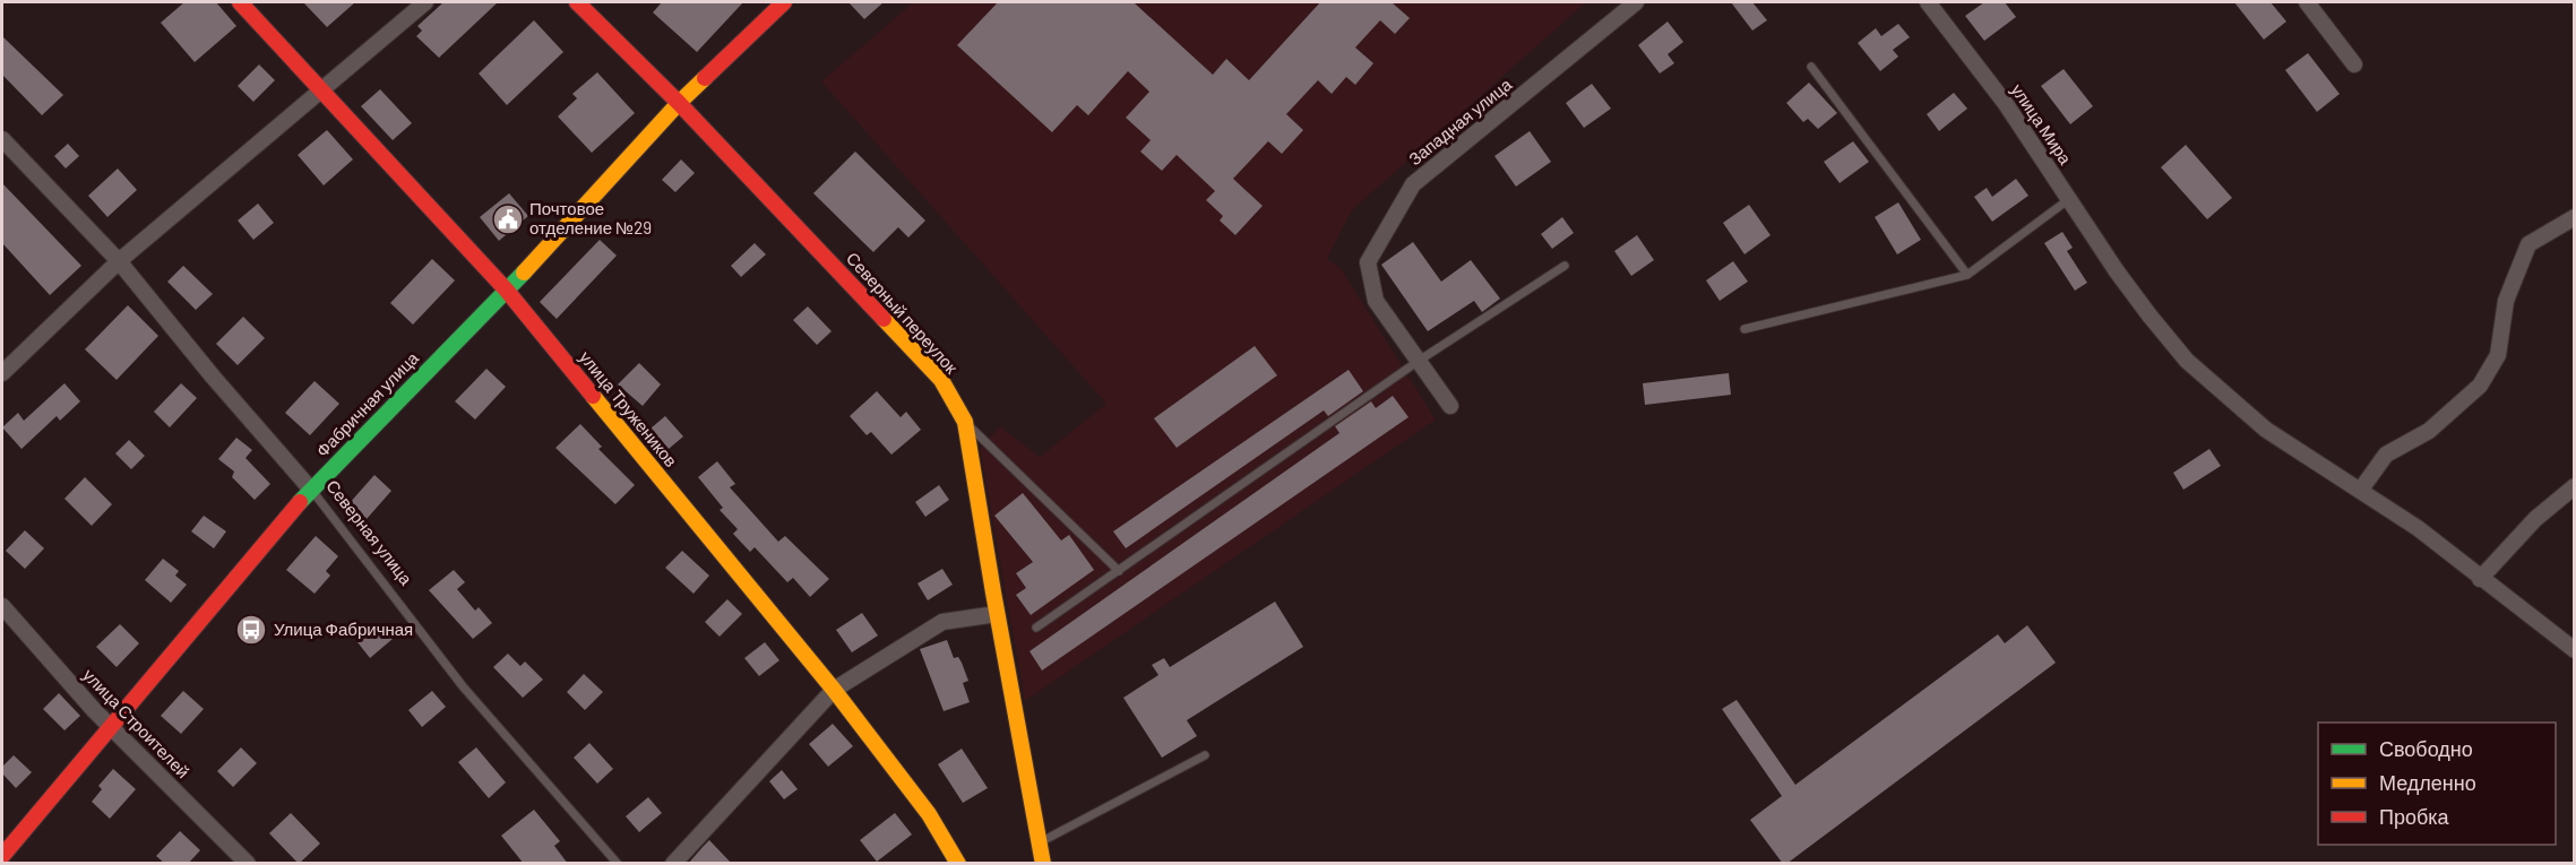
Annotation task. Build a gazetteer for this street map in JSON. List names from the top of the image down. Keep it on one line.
{"streets":{"street":["Западная улица","улица Мира","Северный переулок","Фабричная улица","улица Тружеников","Северная улица","улица Строителей"]},"crossings":[["Северный переулок","Фабричная улица"],["Фабричная улица","улица Тружеников"],["Фабричная улица","Северная улица"],["Фабричная улица","улица Строителей"]],"places":{"public building":["Почтовое отделение №29"],"bus stop":["Улица Фабричная"]},"legend":["Свободно","Медленно","Пробка"]}
